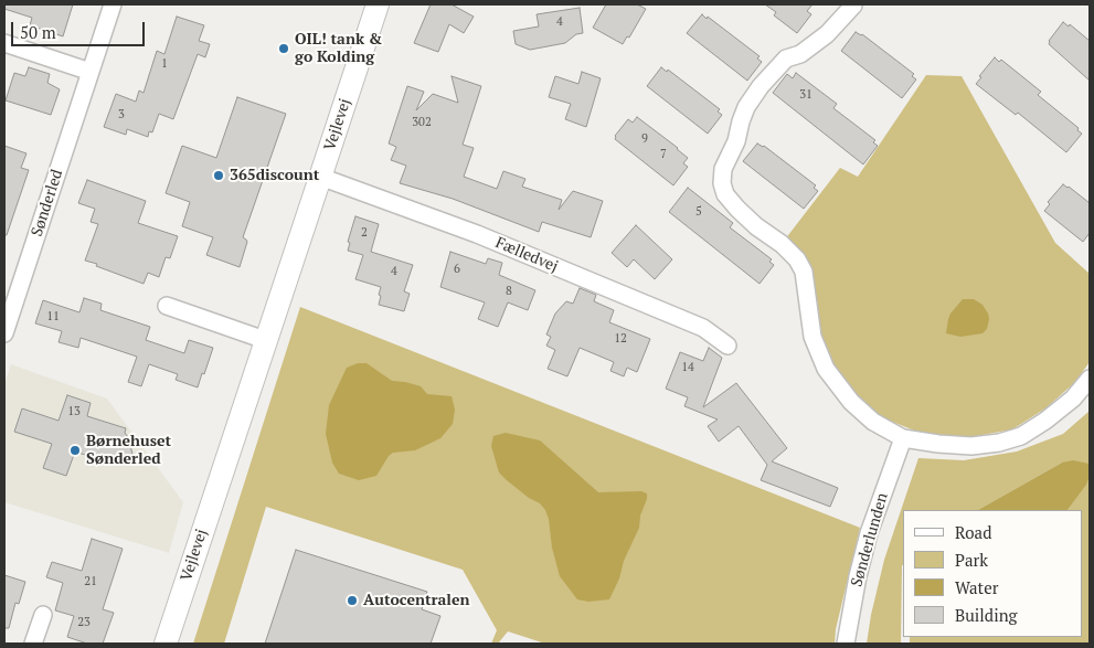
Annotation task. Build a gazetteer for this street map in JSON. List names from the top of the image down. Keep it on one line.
{"streets":{"street":["Vejlevej","Sønderled","Fælledvej","Sønderlunden"]},"crossings":[["Vejlevej","Fælledvej"]],"places":["OIL! tank & go Kolding","365discount","Børnehuset Sønderled","Autocentralen"],"house_numbers":["4","1","31","3","302","9","7","5","2","6","4","8","11","12","14","13","21","23"],"legend":["Road","Park","Water","Building"],"scale_bar":"50 m"}
